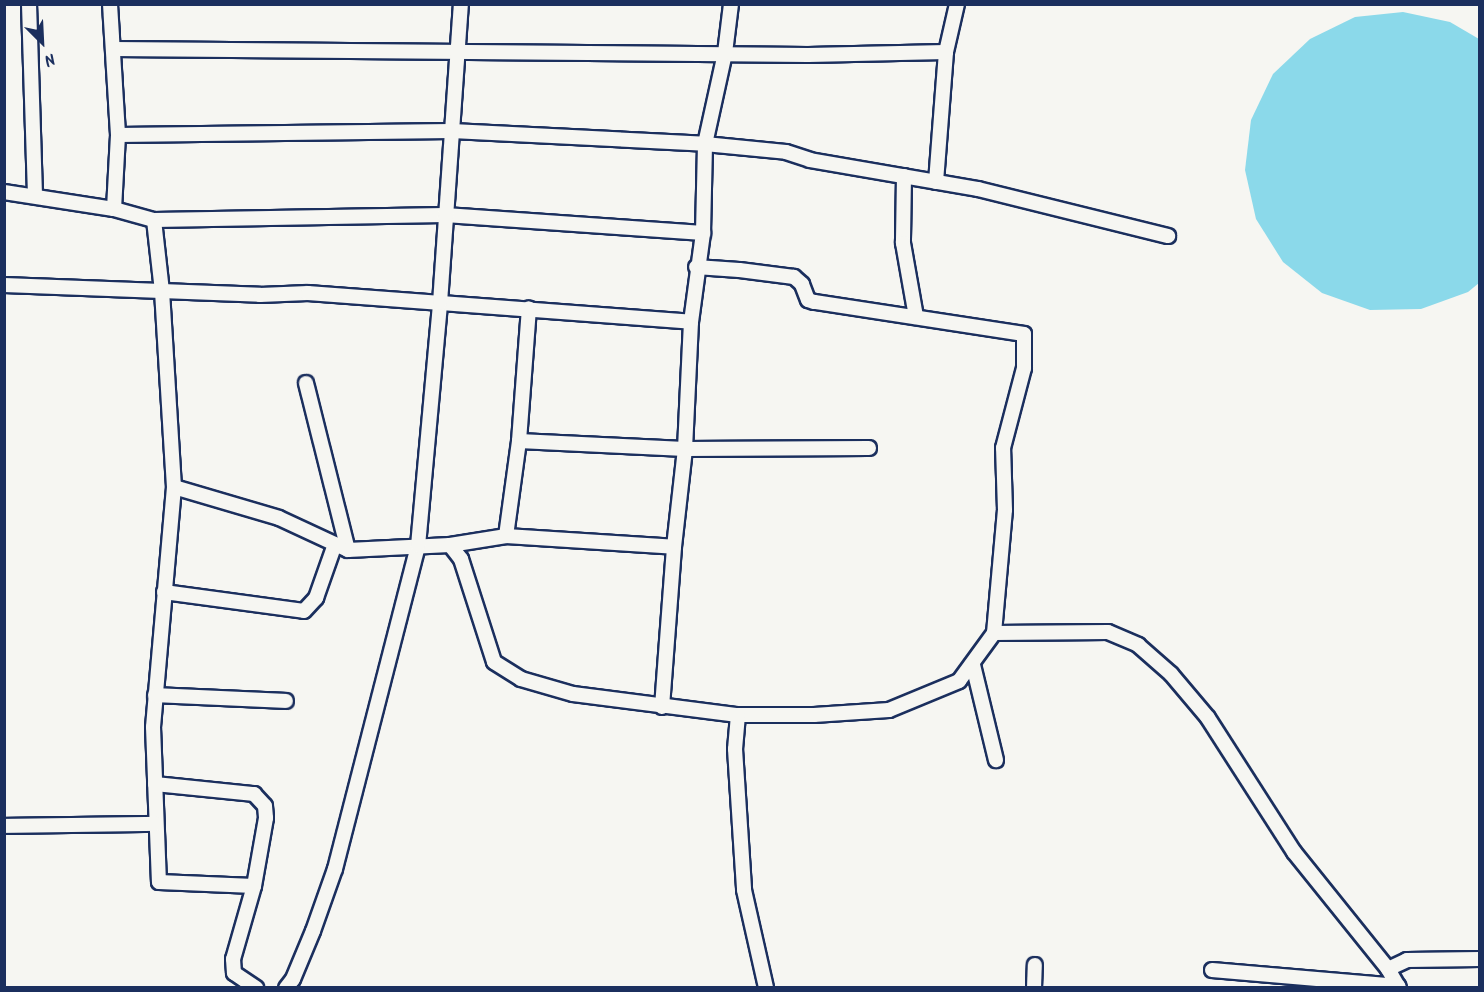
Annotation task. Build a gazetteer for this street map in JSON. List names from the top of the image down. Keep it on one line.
{"north":"bottom right"}
